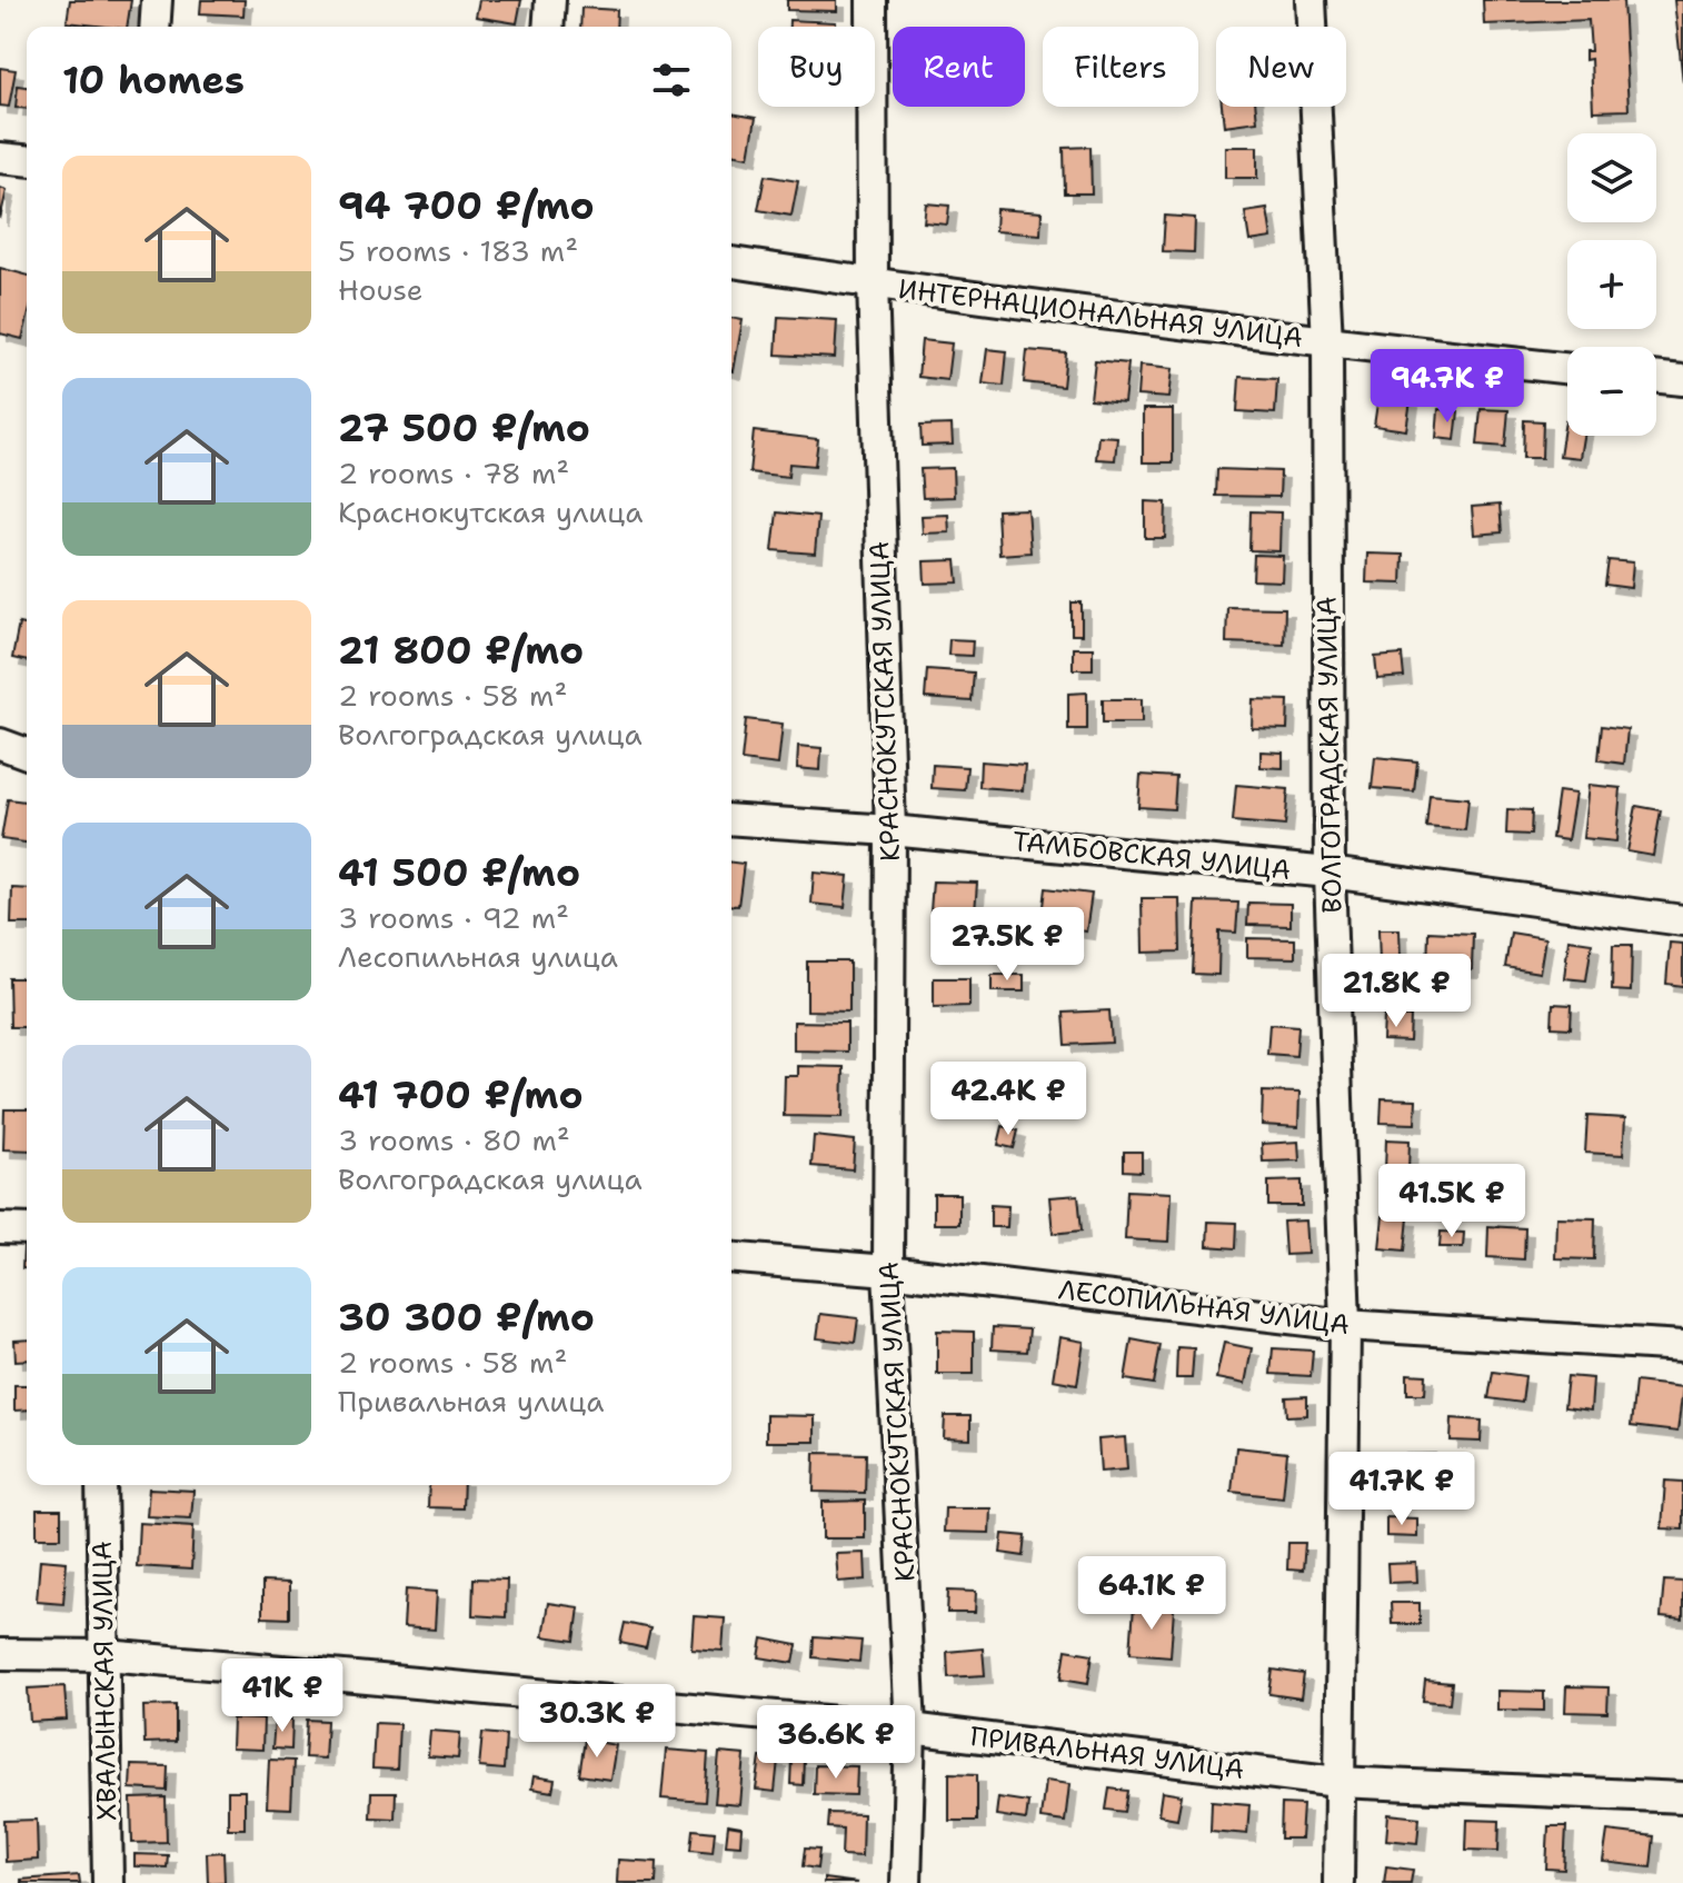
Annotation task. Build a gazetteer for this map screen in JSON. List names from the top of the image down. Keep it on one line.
{"streets":{"street":["ИНТЕРНАЦИОНАЛЬНАЯ УЛИЦА","КРАСНОКУТСКАЯ УЛИЦА","ВОЛГОГРАДСКАЯ УЛИЦА","ТАМБОВСКАЯ УЛИЦА","ЛЕСОПИЛЬНАЯ УЛИЦА","ХВАЛЫНСКАЯ УЛИЦА","ПРИВАЛЬНАЯ УЛИЦА"]},"crossings":[["ИНТЕРНАЦИОНАЛЬНАЯ УЛИЦА","КРАСНОКУТСКАЯ УЛИЦА"],["ИНТЕРНАЦИОНАЛЬНАЯ УЛИЦА","ВОЛГОГРАДСКАЯ УЛИЦА"],["КРАСНОКУТСКАЯ УЛИЦА","ТАМБОВСКАЯ УЛИЦА"],["КРАСНОКУТСКАЯ УЛИЦА","ЛЕСОПИЛЬНАЯ УЛИЦА"],["КРАСНОКУТСКАЯ УЛИЦА","ПРИВАЛЬНАЯ УЛИЦА"],["ВОЛГОГРАДСКАЯ УЛИЦА","ТАМБОВСКАЯ УЛИЦА"],["ВОЛГОГРАДСКАЯ УЛИЦА","ЛЕСОПИЛЬНАЯ УЛИЦА"],["ВОЛГОГРАДСКАЯ УЛИЦА","ПРИВАЛЬНАЯ УЛИЦА"],["ХВАЛЫНСКАЯ УЛИЦА","ПРИВАЛЬНАЯ УЛИЦА"]],"page":{"chip":["Buy","Rent","Filters","New"],"heading":"10 homes","map_buttons":["+","−"],"list":[{"name":"94 700 ₽/mo","note":"5 rooms · 183 m² · House"},{"name":"27 500 ₽/mo","note":"2 rooms · 78 m² · Краснокутская улица"},{"name":"21 800 ₽/mo","note":"2 rooms · 58 m² · Волгоградская улица"},{"name":"41 500 ₽/mo","note":"3 rooms · 92 m² · Лесопильная улица"},{"name":"41 700 ₽/mo","note":"3 rooms · 80 m² · Волгоградская улица"},{"name":"30 300 ₽/mo","note":"2 rooms · 58 m² · Привальная улица"}],"price":["94.7K ₽","27.5K ₽","21.8K ₽","42.4K ₽","41.5K ₽","41.7K ₽","64.1K ₽","41K ₽","30.3K ₽","36.6K ₽"]}}
